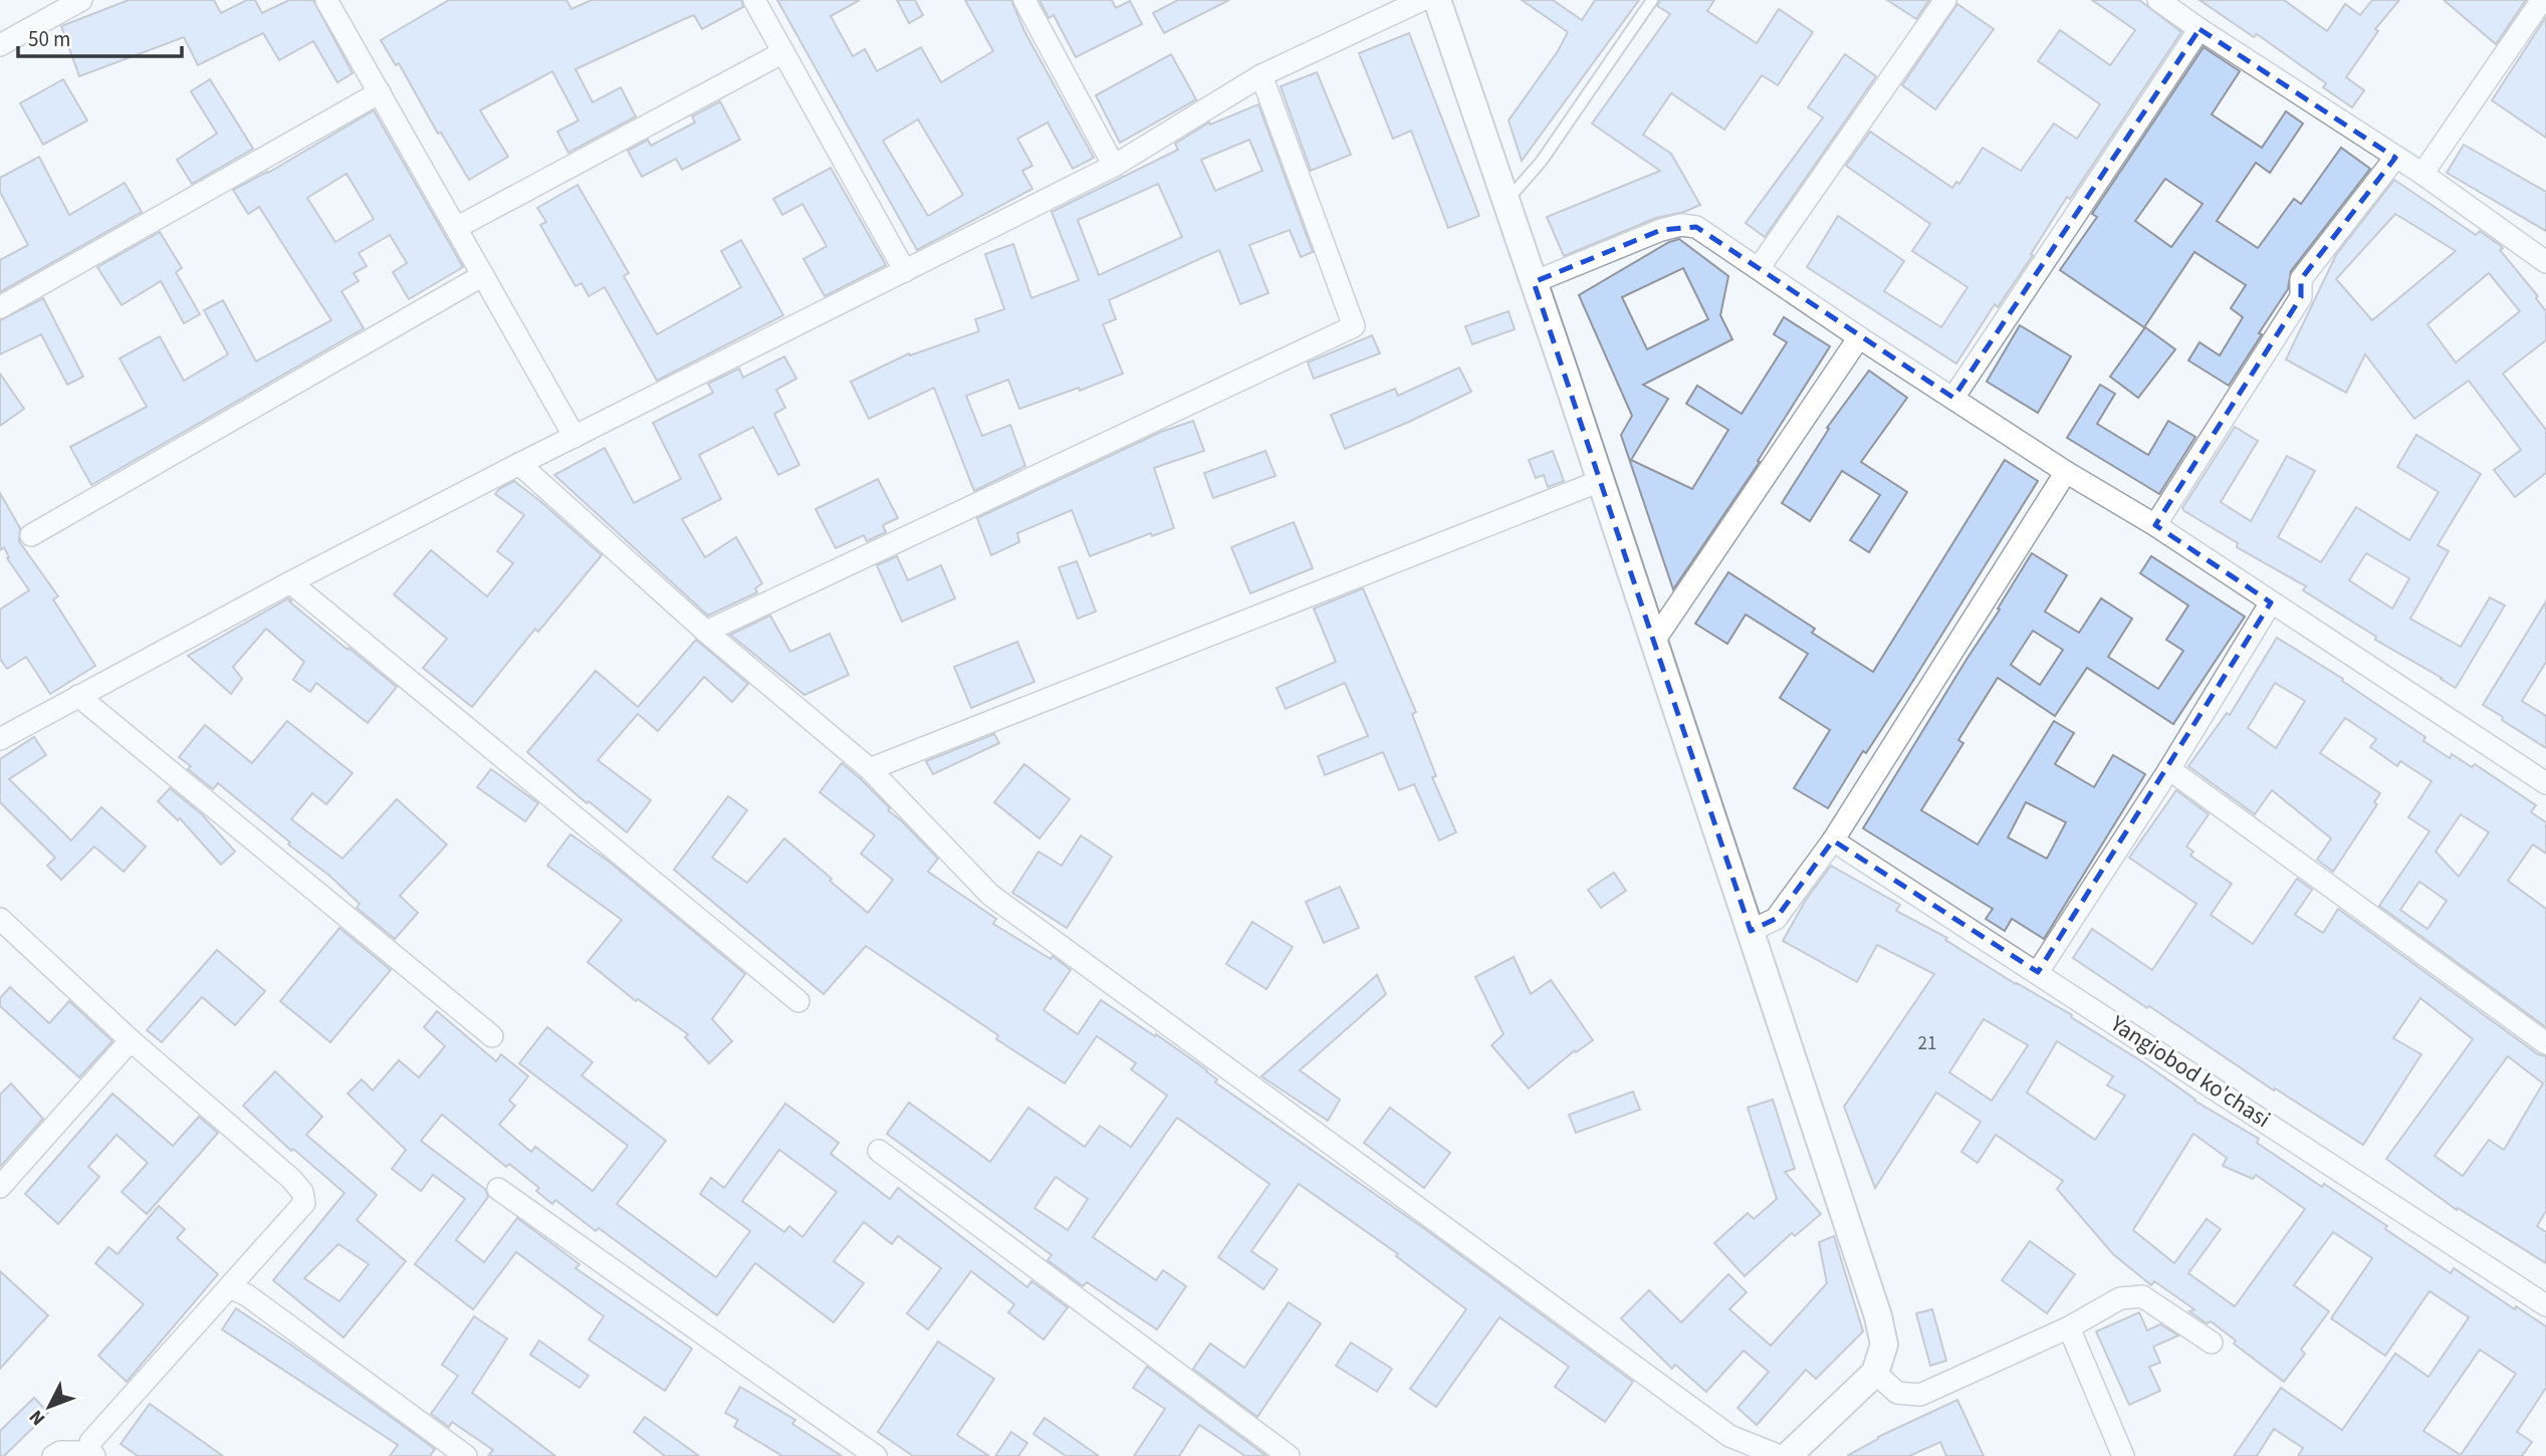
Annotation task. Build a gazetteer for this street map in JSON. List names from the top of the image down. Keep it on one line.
{"streets":{"street":["Yangiobod ko'chasi"]},"house_numbers":["21"],"scale_bar":"50 m","north":"bottom left"}
